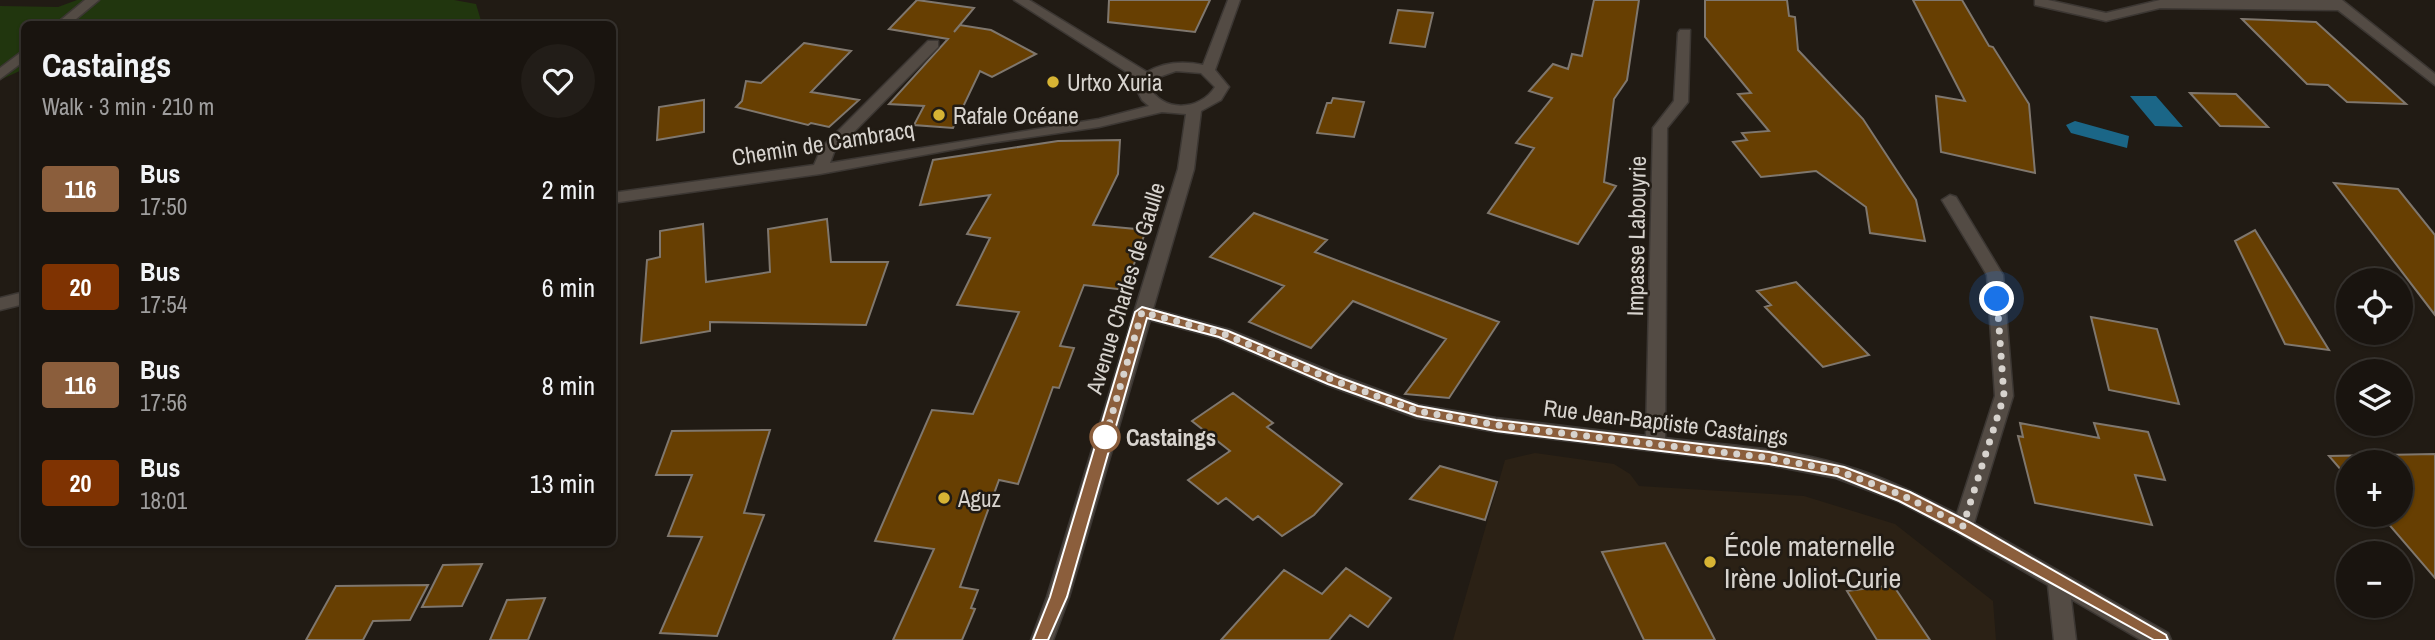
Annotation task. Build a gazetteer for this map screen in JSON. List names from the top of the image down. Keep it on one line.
{"streets":{"street":["Chemin de Cambracq","Impasse Labouyrie","Avenue Charles de Gaulle","Rue Jean-Baptiste Castaings"]},"crossings":[["Chemin de Cambracq","Avenue Charles de Gaulle"],["Impasse Labouyrie","Rue Jean-Baptiste Castaings"],["Avenue Charles de Gaulle","Rue Jean-Baptiste Castaings"]],"places":["Urtxo Xuria","Rafale Océane","Castaings","Aguz","École maternelle Irène Joliot-Curie"],"lines":["bus line 116"],"page":{"heading":["Castaings","Walk · 3 min · 210 m"],"list":[{"mark":"116","name":"Bus","note":"17:50","value":"2 min"},{"mark":"20","name":"Bus","note":"17:54","value":"6 min"},{"mark":"116","name":"Bus","note":"17:56","value":"8 min"},{"mark":"20","name":"Bus","note":"18:01","value":"13 min"}],"map_buttons":["+","−"]}}
